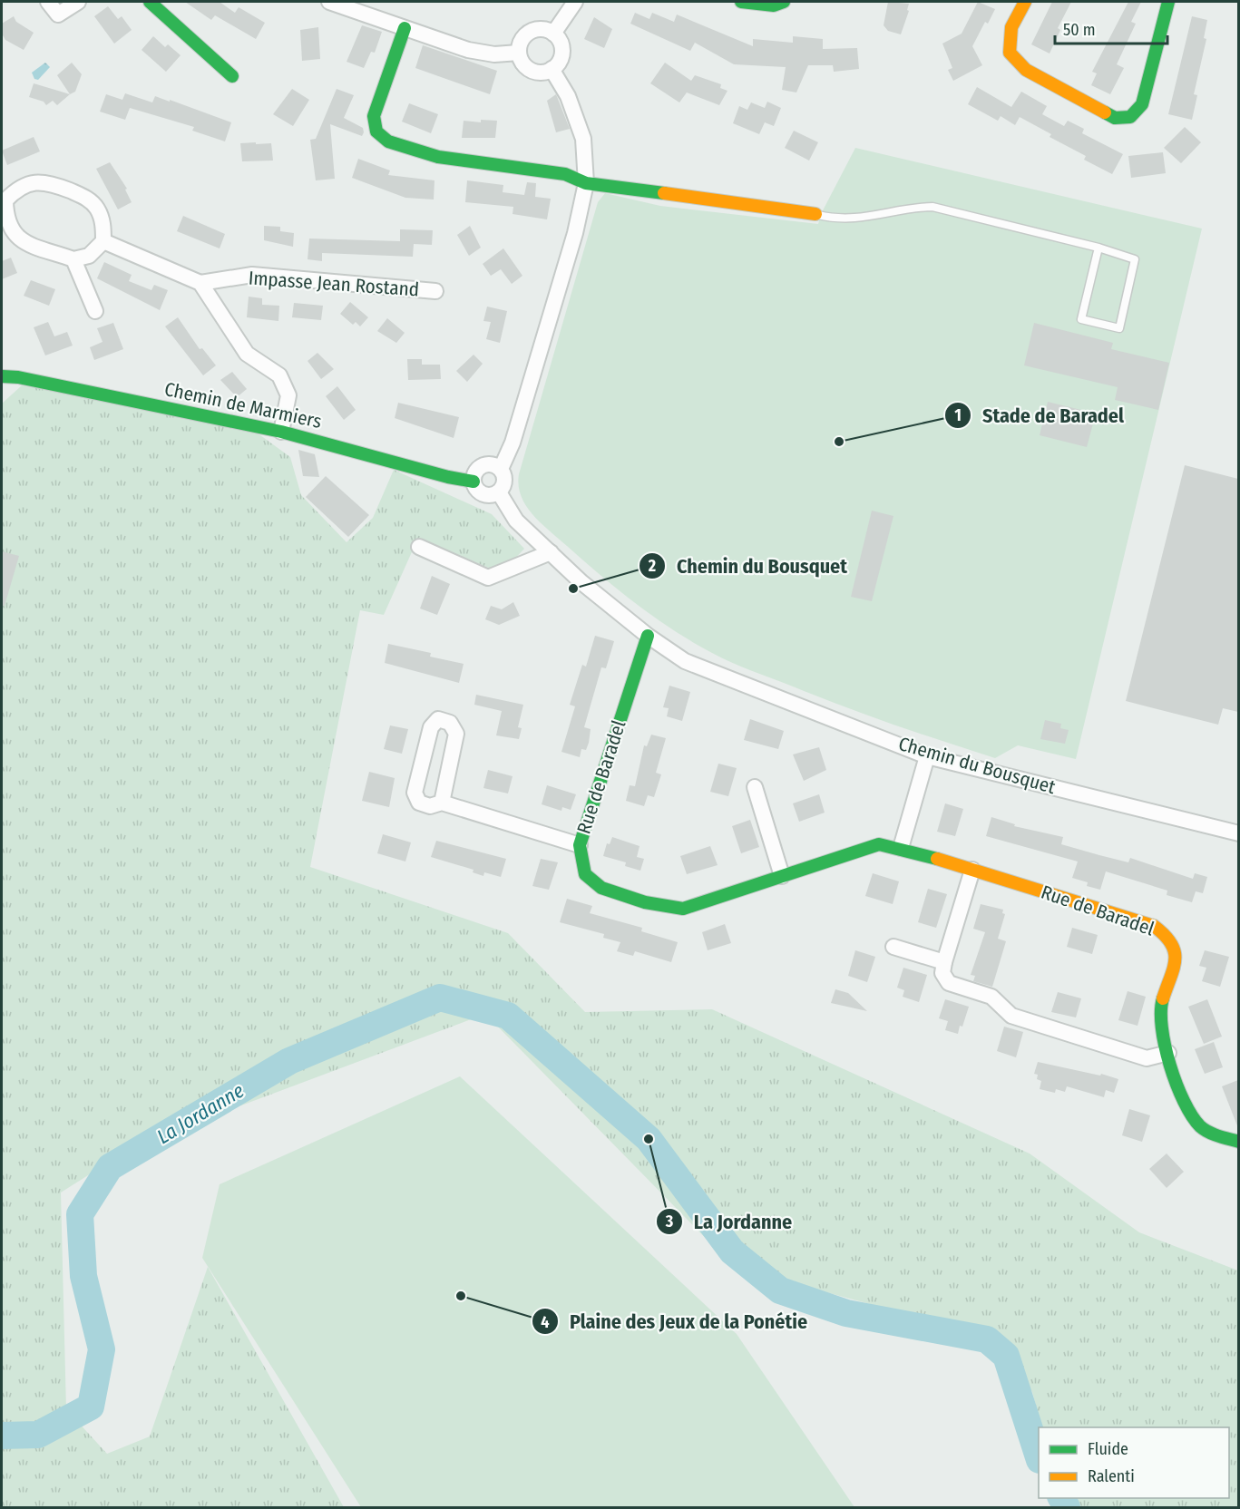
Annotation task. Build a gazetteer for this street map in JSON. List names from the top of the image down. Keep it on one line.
{"streets":{"street":["Impasse Jean Rostand","Chemin de Marmiers","Chemin du Bousquet","Rue de Baradel"]},"crossings":[["Chemin de Marmiers","Chemin du Bousquet"],["Chemin du Bousquet","Rue de Baradel"]],"water":["La Jordanne"],"places":["Stade de Baradel","Chemin du Bousquet","La Jordanne","Plaine des Jeux de la Ponétie"],"legend":["Fluide","Ralenti"],"scale_bar":"50 m"}
